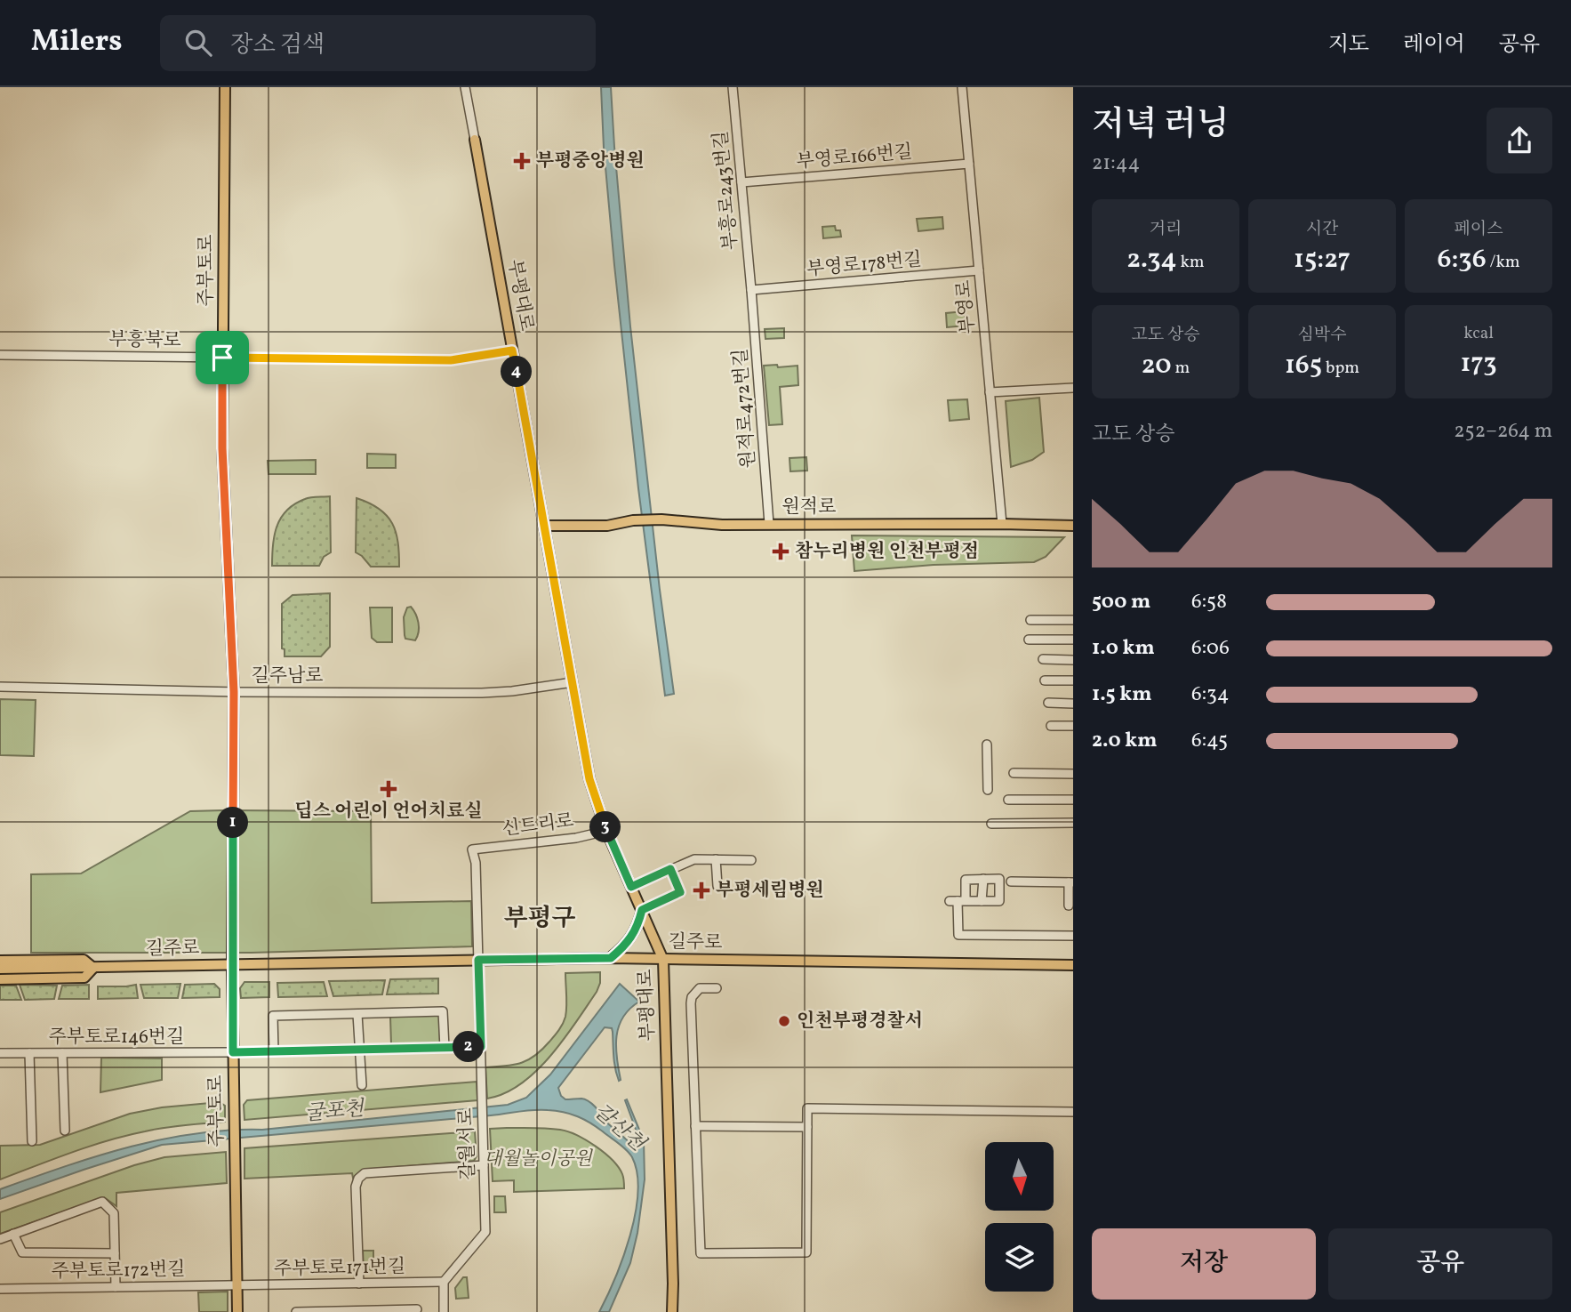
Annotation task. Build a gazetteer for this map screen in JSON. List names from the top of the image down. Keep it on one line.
{"streets":{"main road":["주부토로","부평대로","원적로","길주로"],"street":["부영로166번길","부흥로243번길","부영로178번길","부영로","부흥북로","원적로472번길","길주남로","신트리로","주부토로146번길","갈월서로","주부토로171번길","주부토로172번길"]},"crossings":[["부영로166번길","부흥로243번길"],["부영로166번길","부영로"],["부흥로243번길","부영로178번길"],["부흥로243번길","원적로472번길"],["부영로178번길","부영로"],["부영로178번길","원적로472번길"],["주부토로","부흥북로"],["주부토로","길주남로"],["주부토로","길주로"],["주부토로","주부토로146번길"],["주부토로","주부토로171번길"],["주부토로","주부토로172번길"],["부평대로","부흥북로"],["부평대로","원적로"],["부평대로","길주남로"],["부평대로","신트리로"],["부평대로","길주로"],["부영로","원적로"],["원적로472번길","원적로"],["신트리로","갈월서로"],["길주로","갈월서로"],["주부토로146번길","갈월서로"],["갈월서로","주부토로171번길"],["주부토로171번길","주부토로172번길"]],"districts":["부평구"],"water":["굴포천","갈산천"],"parks":["대월놀이공원"],"places":{"health":["부평중앙병원","참누리병원 인천부평점","딥스 어린이 언어치료실","부평세림병원"],"other":["인천부평경찰서"]},"north":"bottom","page":{"header":"Milers","search":"장소 검색","nav":["지도","레이어","공유"],"heading":["저녁 러닝","21:44"],"stats":[["거리","2.34 km"],["시간","15:27"],["페이스","6:36 /km"],["고도 상승","20 m"],["심박수","165 bpm"],["kcal","173"]],"pins":["4","1","3","2"],"chart":["고도 상승","252–264 m"],"list":[{"name":"500 m","note":"6:58"},{"name":"1.0 km","note":"6:06"},{"name":"1.5 km","note":"6:34"},{"name":"2.0 km","note":"6:45"}],"buttons":["저장","공유"]}}
